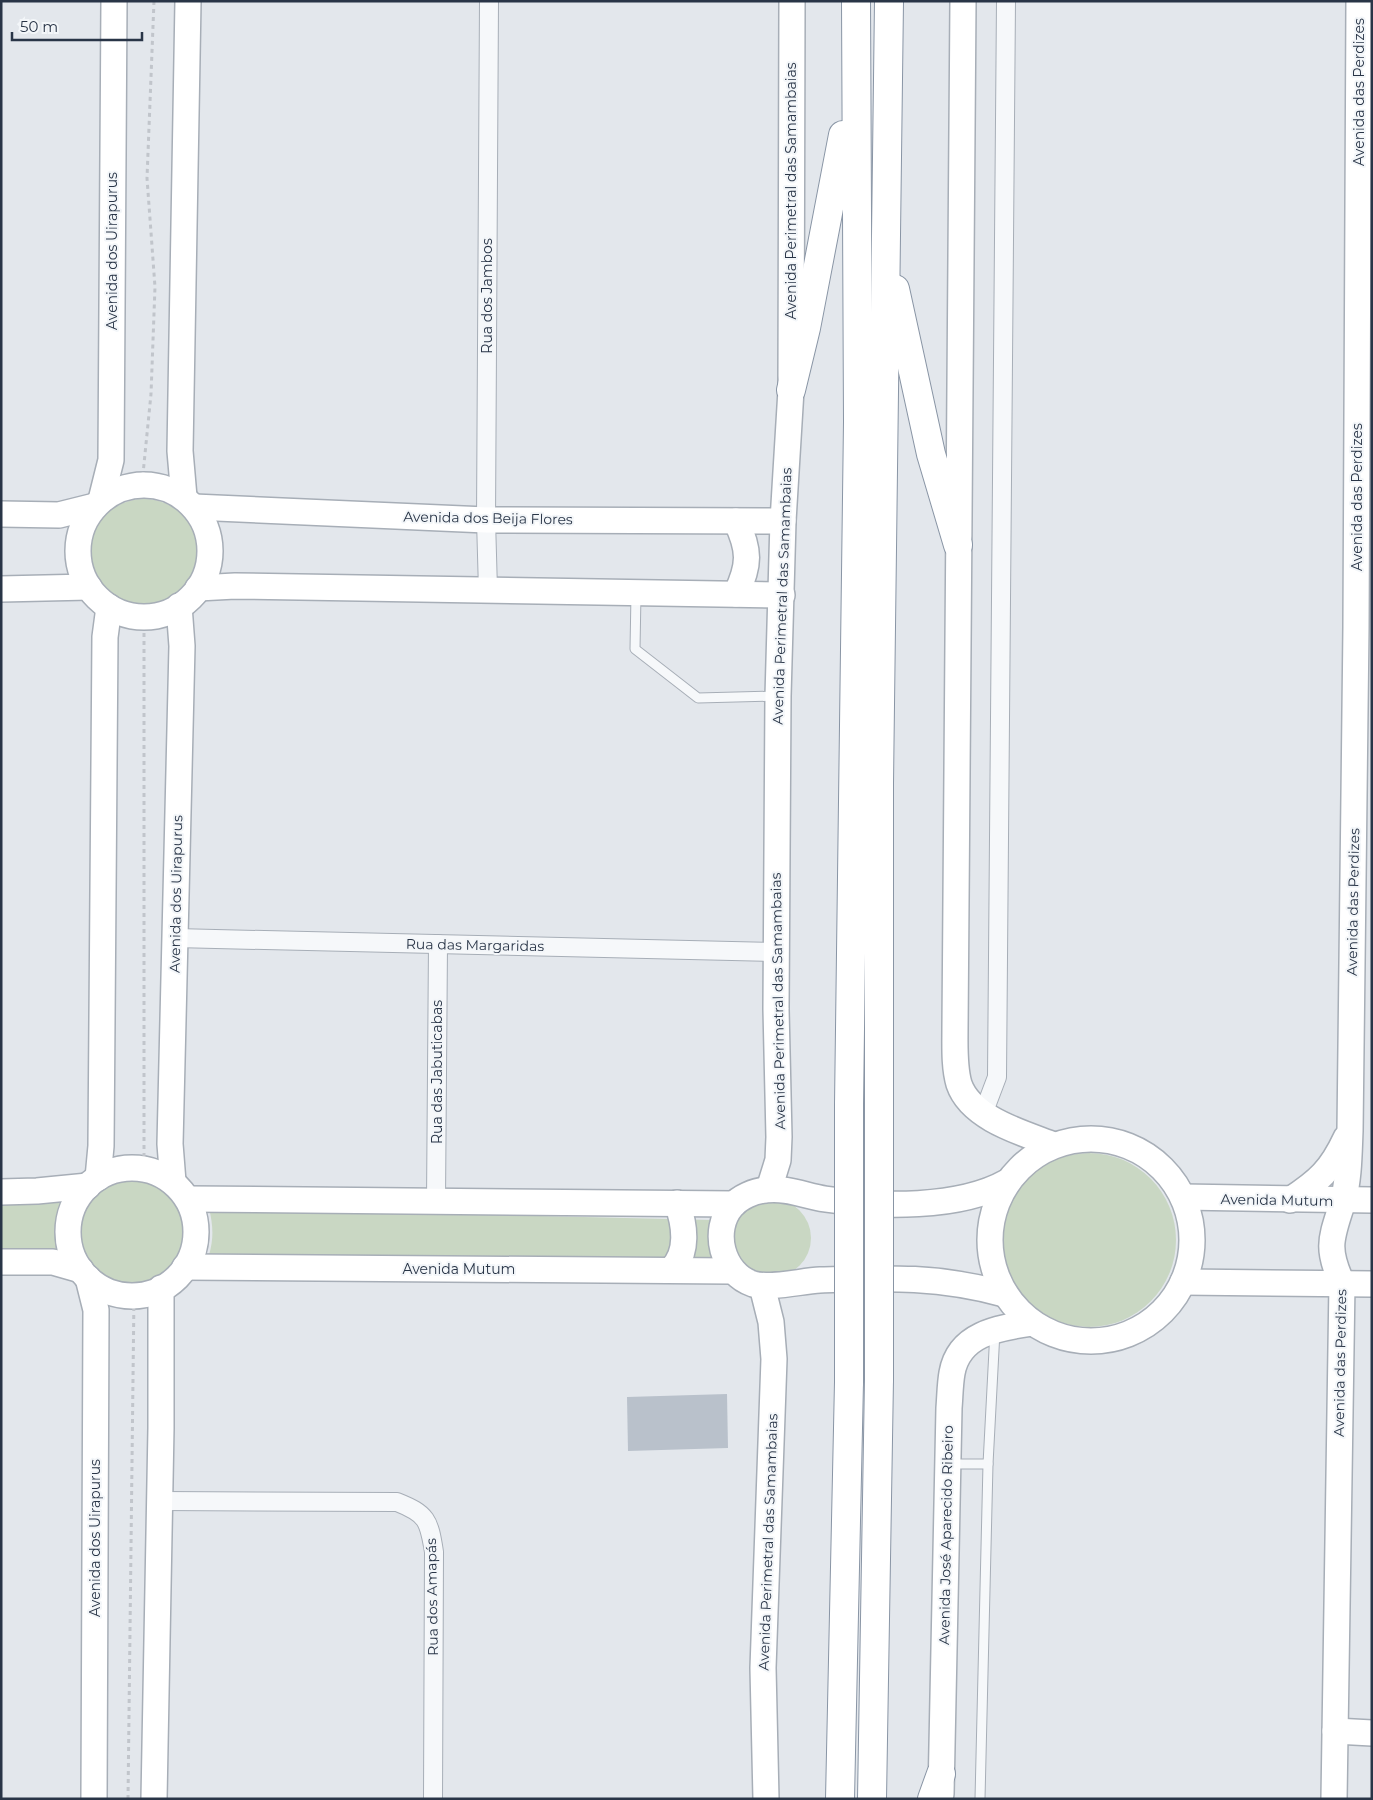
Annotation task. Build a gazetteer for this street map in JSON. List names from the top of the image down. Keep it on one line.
{"streets":{"street":["Avenida das Perdizes","Avenida Perimetral das Samambaias","Avenida dos Uirapurus","Rua dos Jambos","Avenida dos Beija Flores","Rua das Margaridas","Rua das Jabuticabas","Avenida Mutum","Avenida José Aparecido Ribeiro","Rua dos Amapás"]},"crossings":[["Avenida das Perdizes","Avenida Mutum"],["Avenida Perimetral das Samambaias","Avenida dos Beija Flores"],["Avenida Perimetral das Samambaias","Rua das Margaridas"],["Avenida dos Uirapurus","Avenida dos Beija Flores"],["Avenida dos Uirapurus","Rua das Margaridas"],["Avenida dos Uirapurus","Avenida Mutum"],["Rua dos Jambos","Avenida dos Beija Flores"],["Rua das Margaridas","Rua das Jabuticabas"]],"scale_bar":"50 m"}
